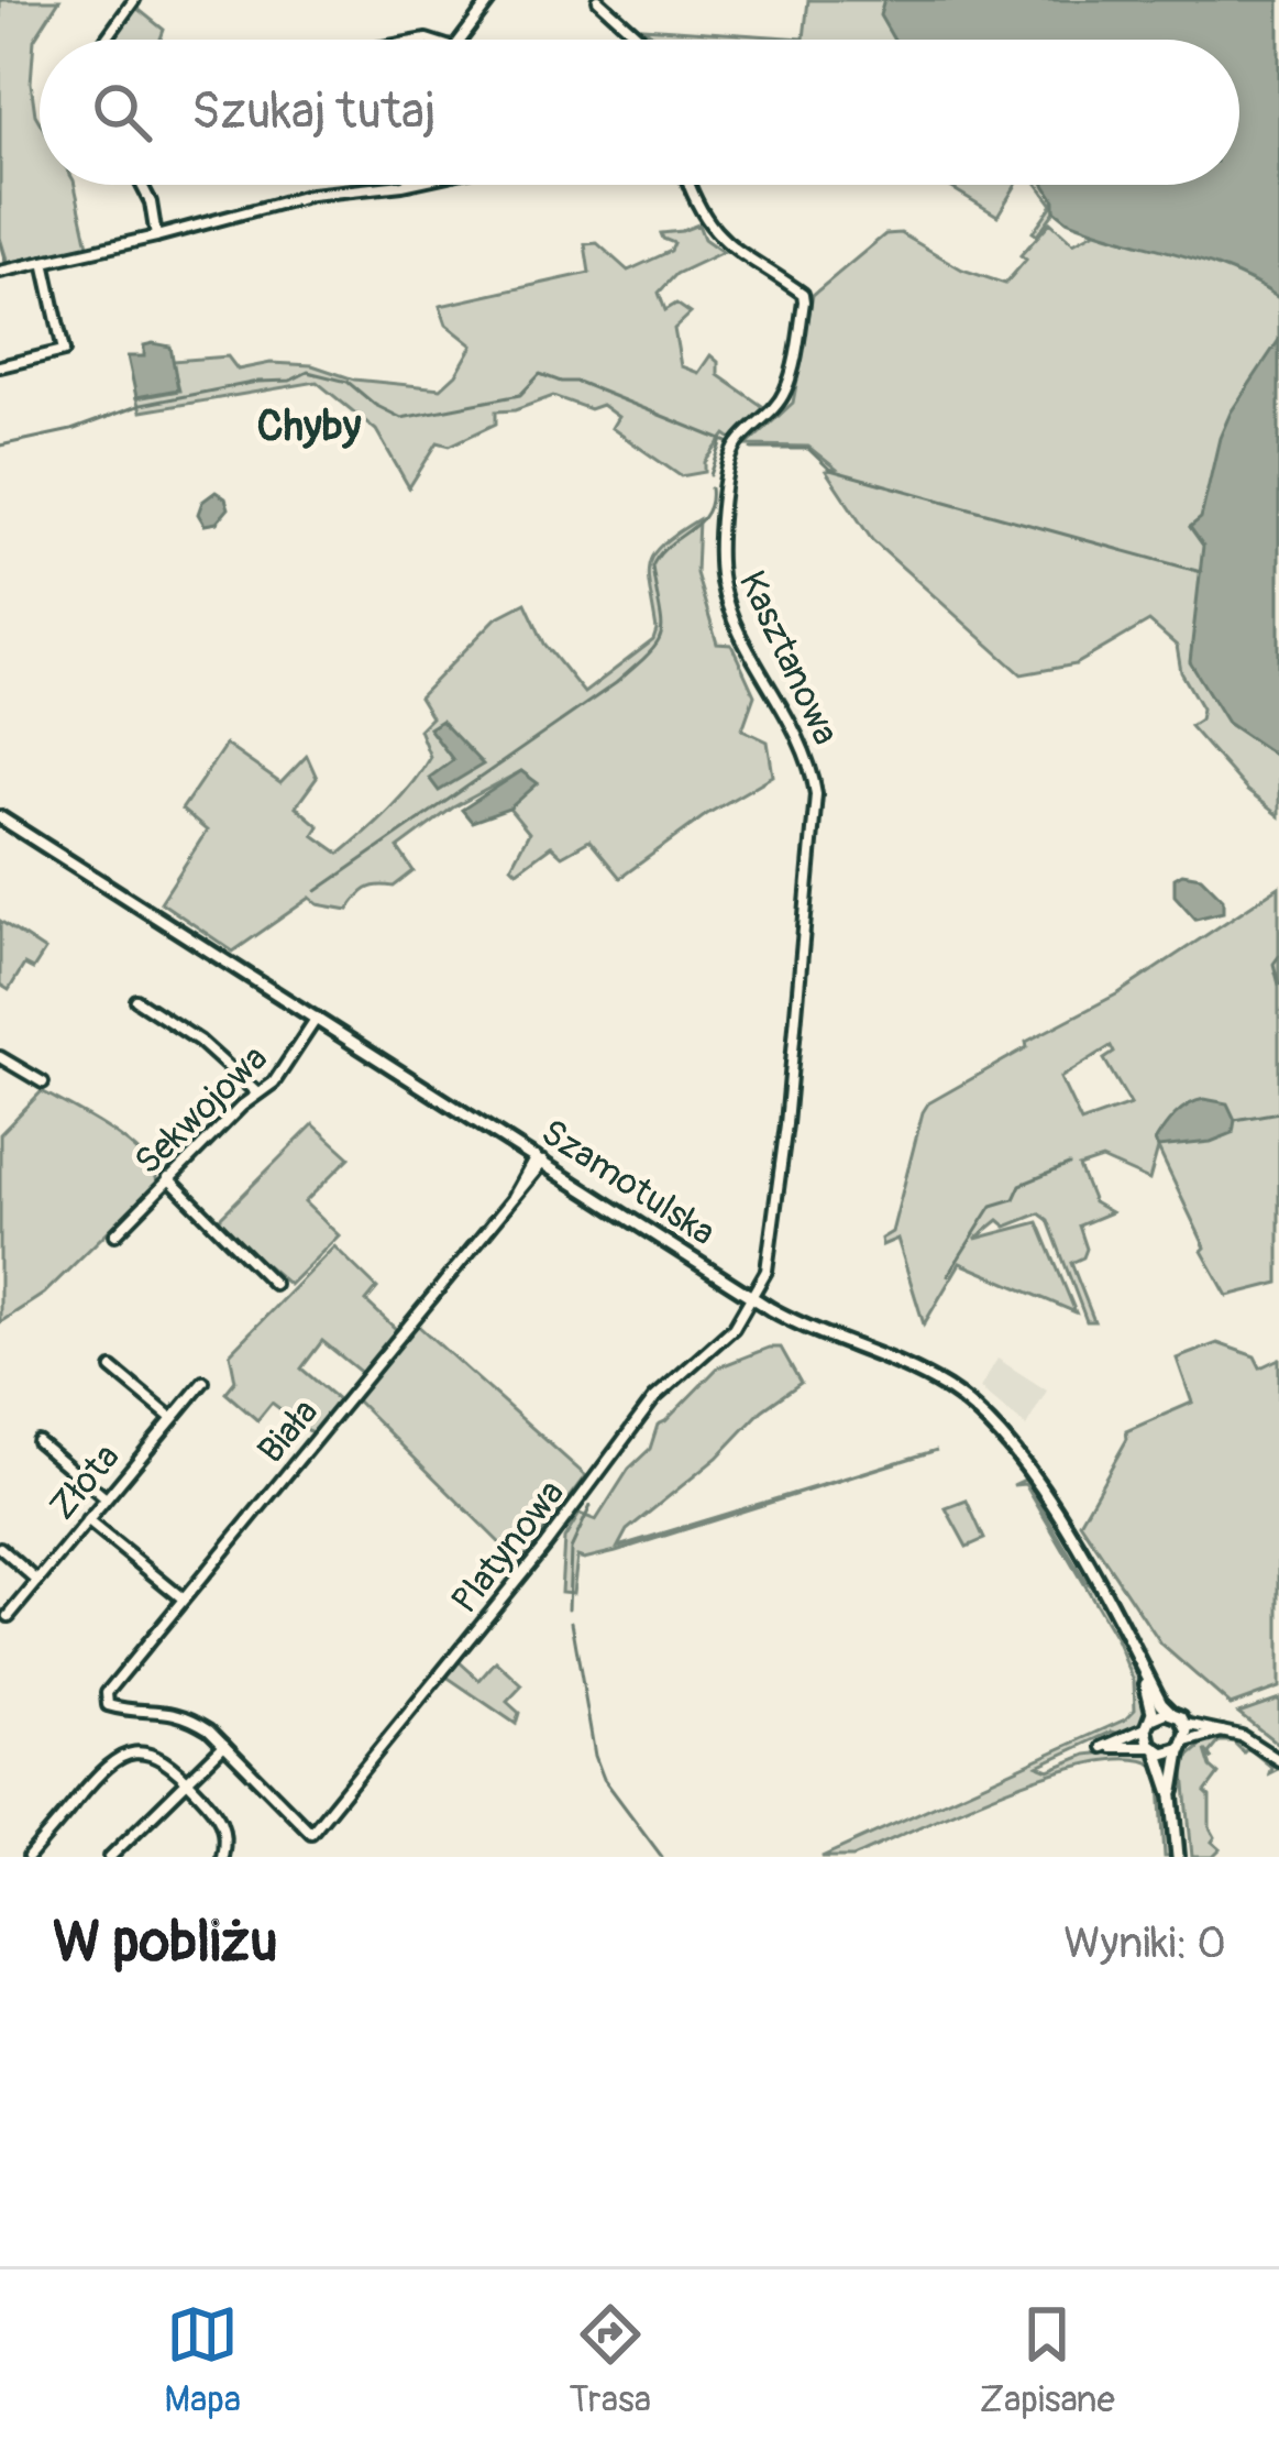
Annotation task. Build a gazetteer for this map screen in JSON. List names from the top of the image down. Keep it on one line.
{"streets":{"street":["Kasztanowa","Sekwojowa","Szamotulska","Biała","Złota","Platynowa"]},"crossings":[["Kasztanowa","Szamotulska"],["Kasztanowa","Platynowa"],["Sekwojowa","Szamotulska"],["Szamotulska","Biała"],["Szamotulska","Platynowa"],["Biała","Platynowa"]],"districts":["Chyby"],"page":{"search":"Szukaj tutaj","heading":["W pobliżu","Wyniki: 0"],"nav":["Mapa","Trasa","Zapisane"]}}
